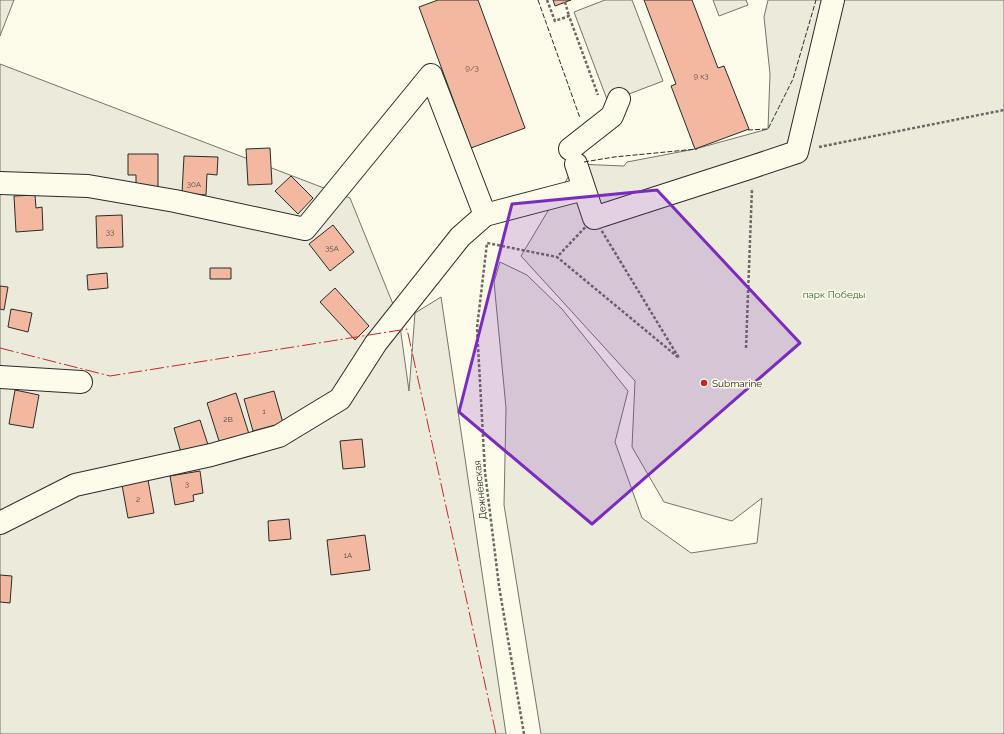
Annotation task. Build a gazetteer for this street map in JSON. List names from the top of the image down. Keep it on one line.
{"streets":{"path":["Дежнёвская"]},"parks":["парк Победы"],"places":["Submarine"],"house_numbers":["9/3","9 к3","30А","33","35А","1","2В","3","2","1А"]}
